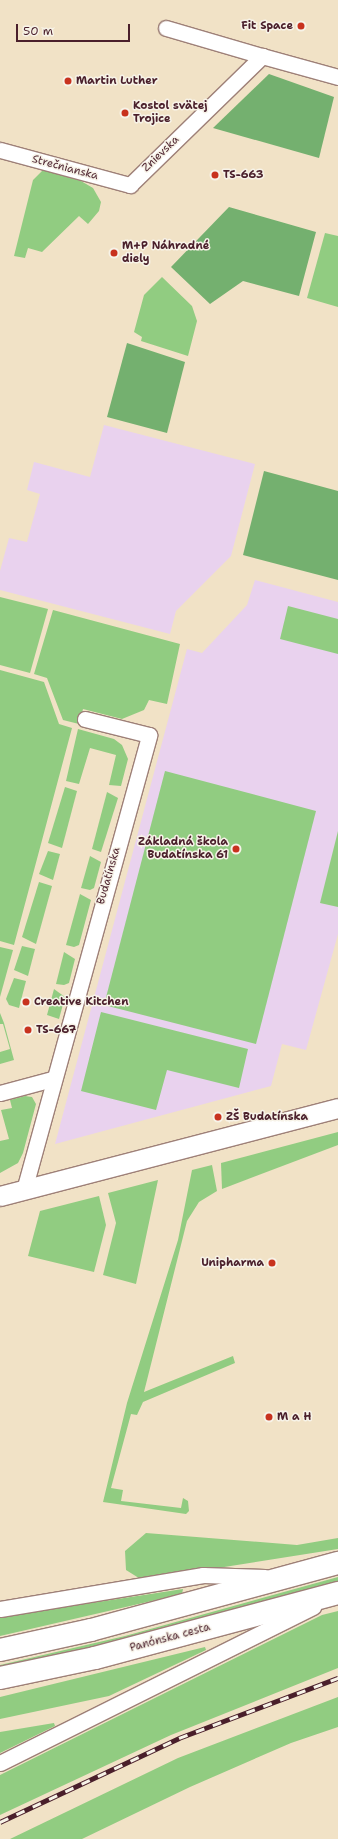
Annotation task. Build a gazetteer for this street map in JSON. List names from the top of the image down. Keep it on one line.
{"streets":{"main road":["Panónska cesta"],"street":["Znievska","Strečnianska","Budatínska"]},"crossings":[["Znievska","Strečnianska"]],"places":["Fit Space","Martin Luther","Kostol svätej Trojice","TS-663","M+P Náhradné diely","Základná škola Budatínska 61","Creative Kitchen","TS-667","ZŠ Budatínska","Unipharma","M a H"],"scale_bar":"50 m"}
